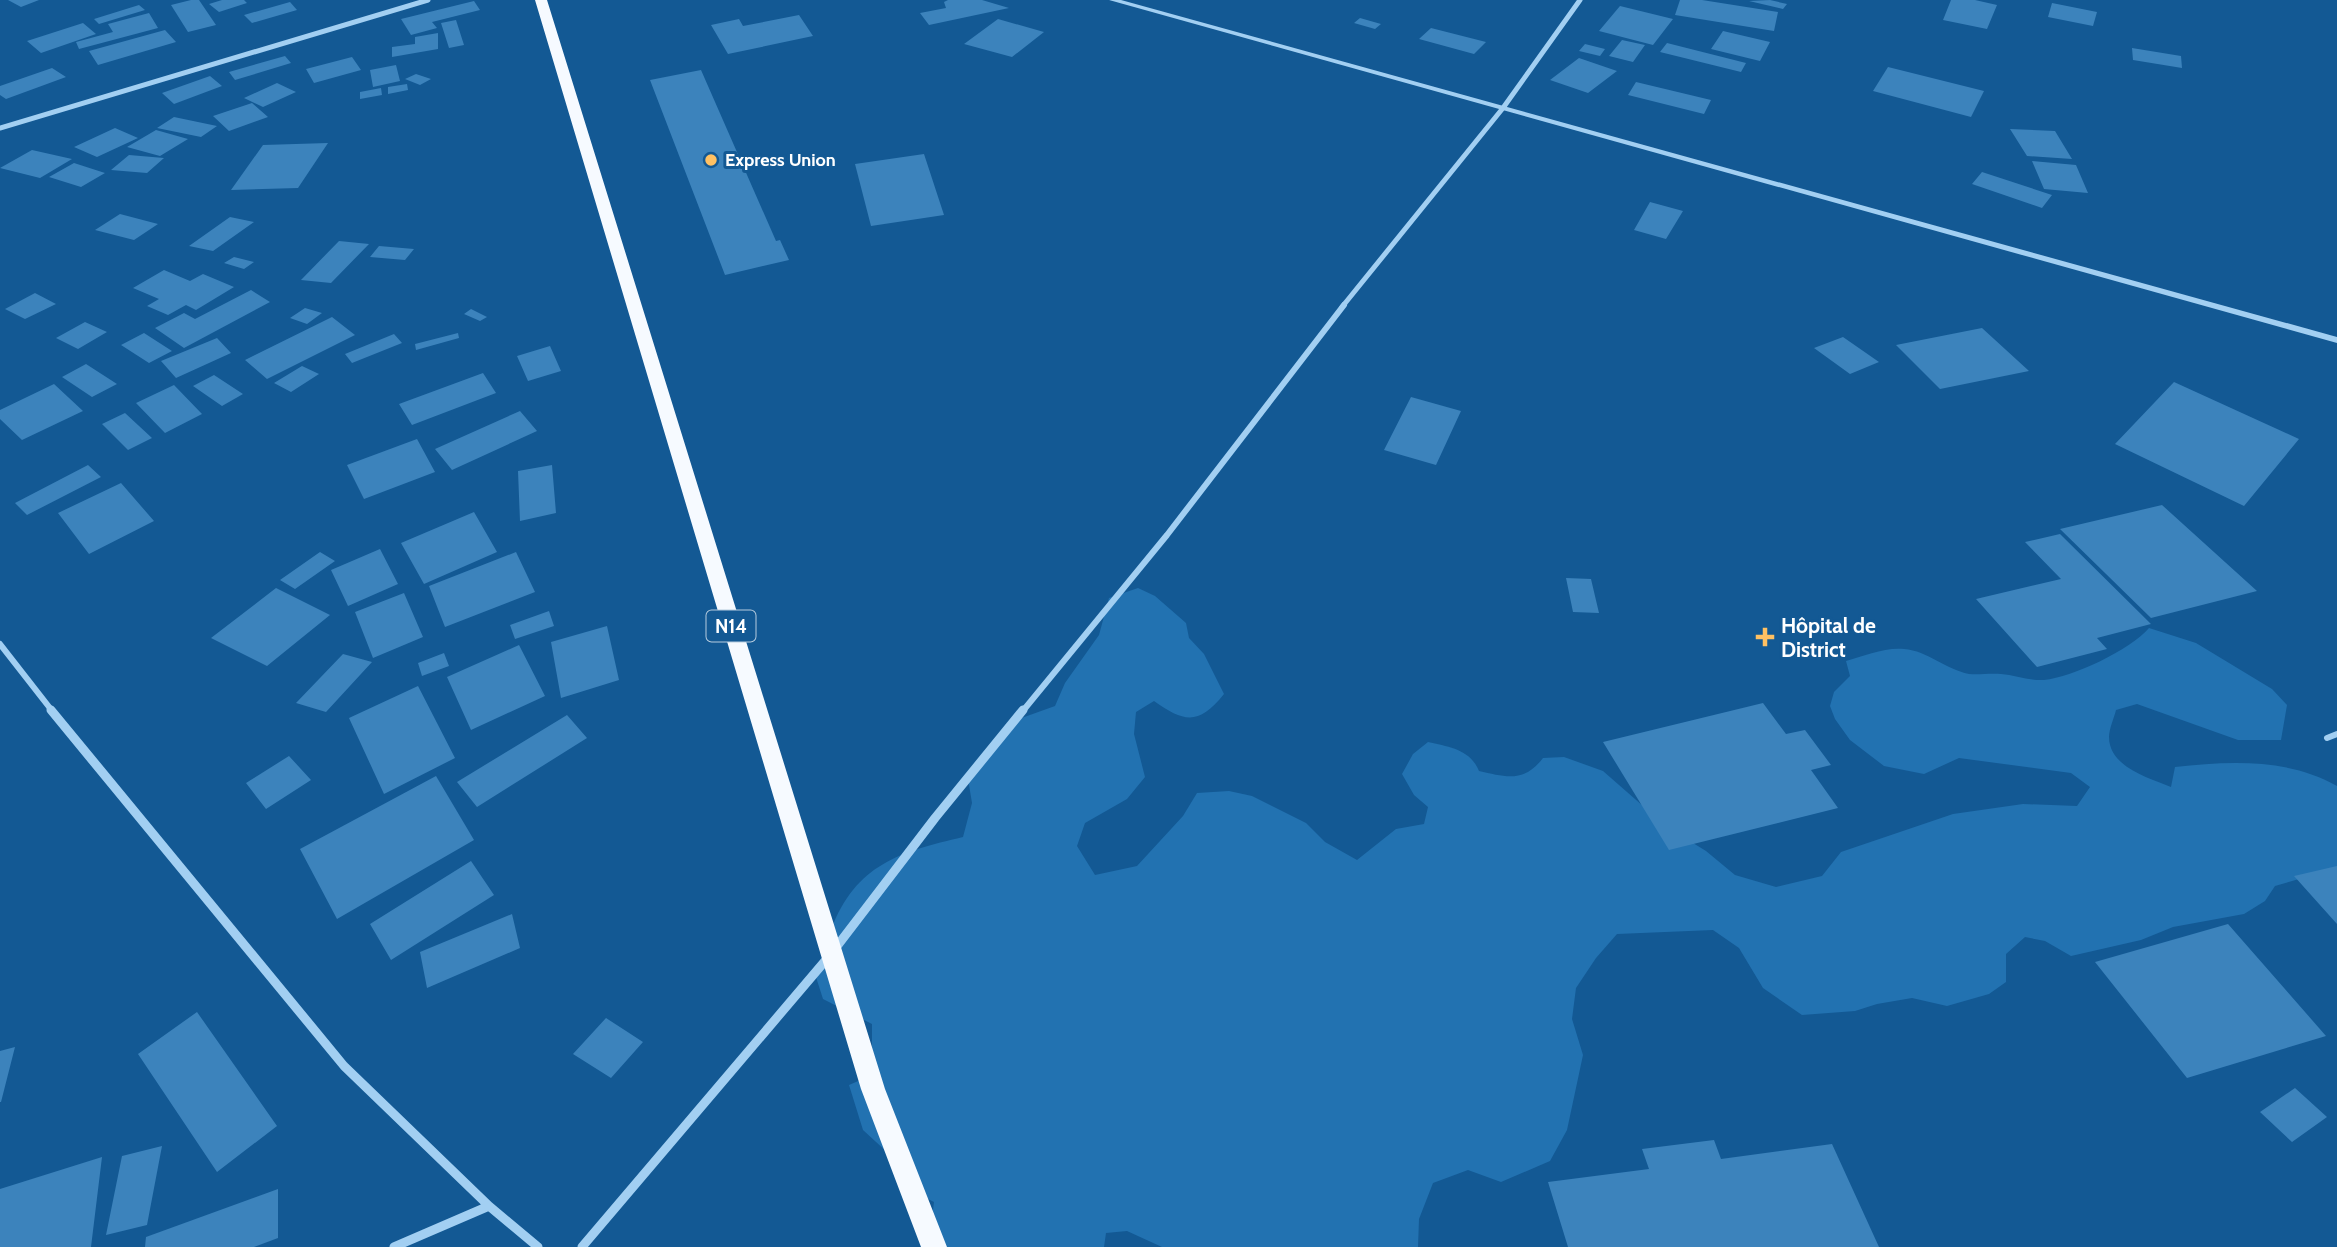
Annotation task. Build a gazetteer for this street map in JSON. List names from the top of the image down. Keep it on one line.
{"streets":{"highway":["N14"]},"places":{"other":["Express Union"],"health":["Hôpital de District"]}}
